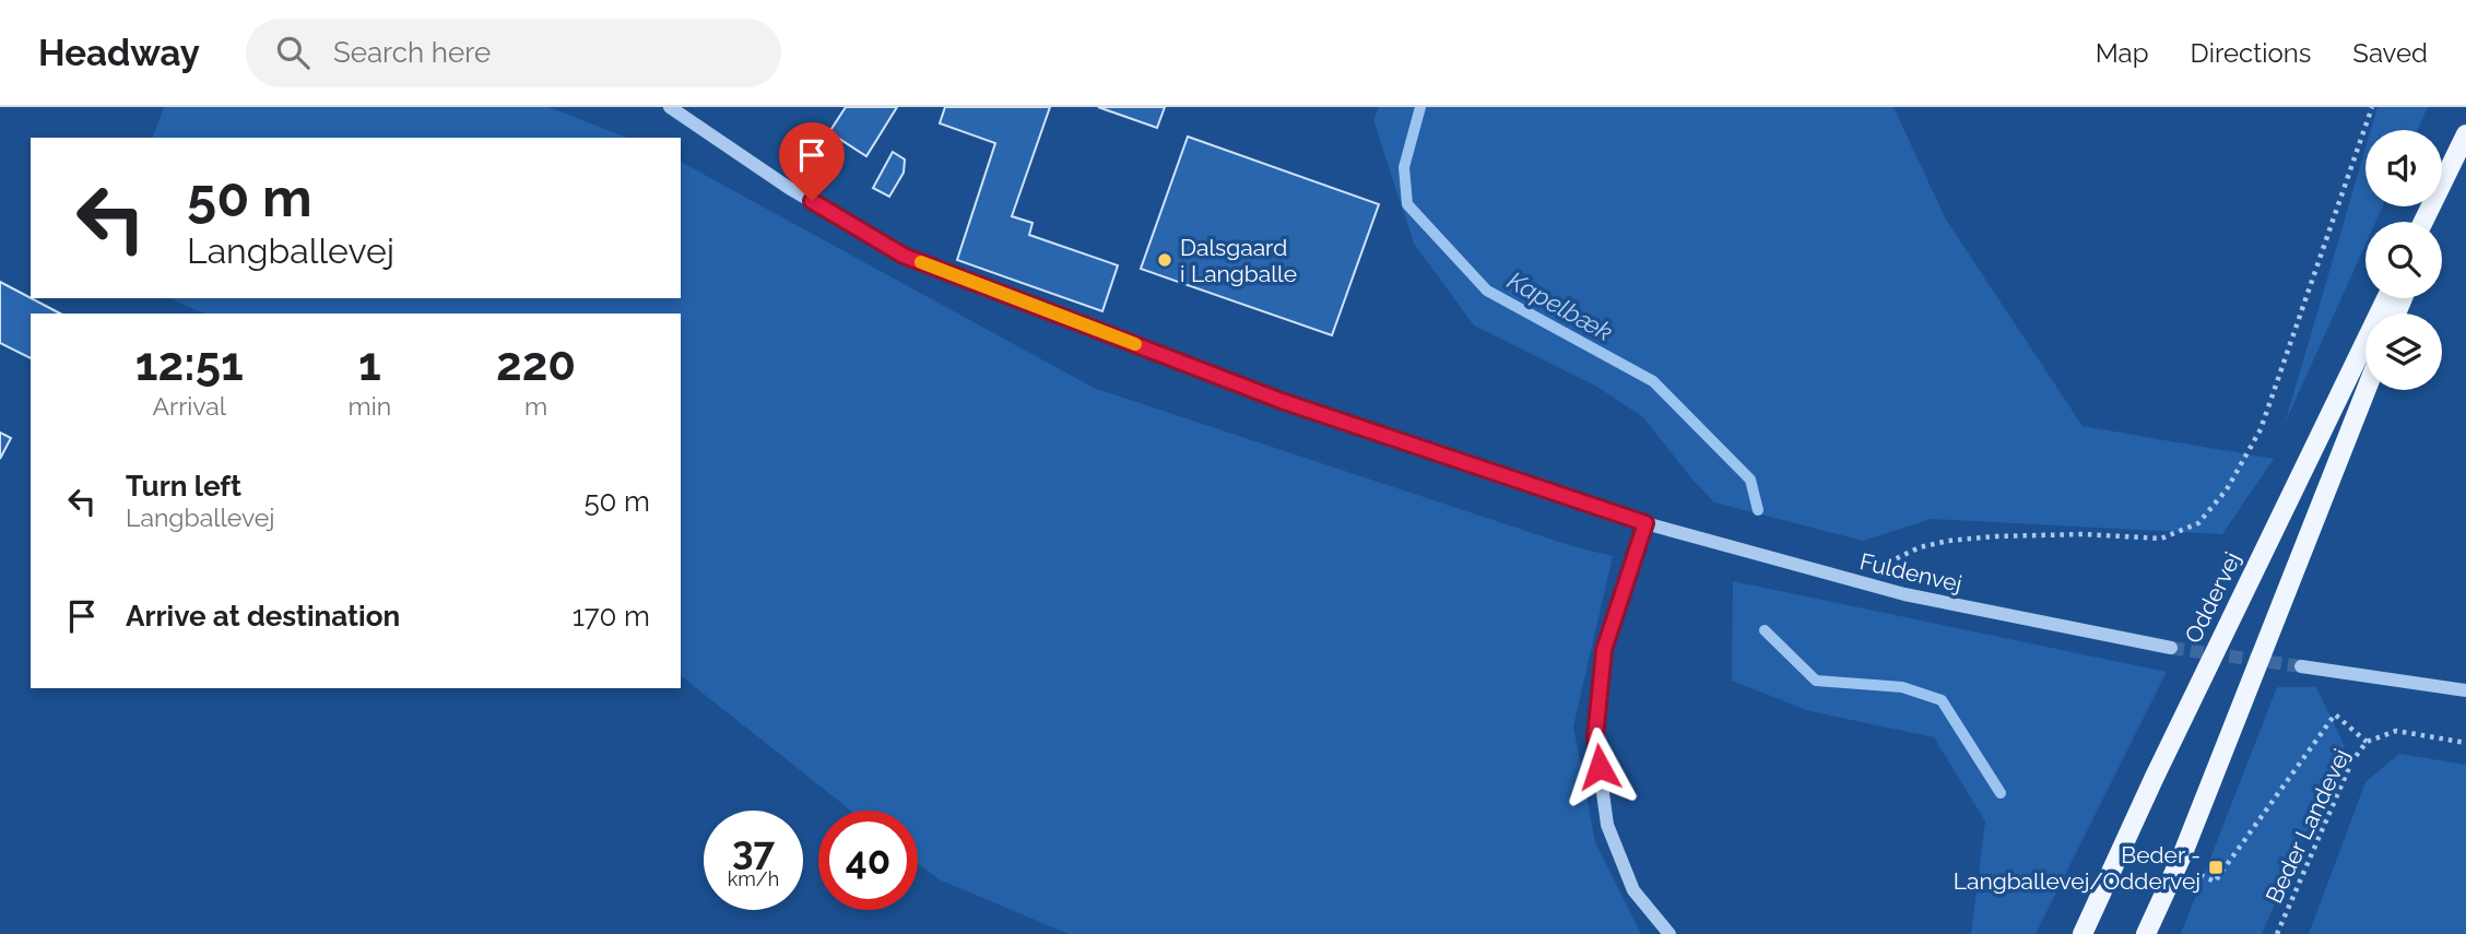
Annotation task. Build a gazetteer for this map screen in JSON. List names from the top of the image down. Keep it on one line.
{"streets":{"main road":["Oddervej"],"street":["Fuldenvej"],"path":["Beder Landevej"]},"water":["Kapelbæk"],"places":{"other":["Dalsgaard i Langballe"],"transit":["Beder - Langballevej/Oddervej"]},"page":{"header":"Headway","search":"Search here","nav":["Map","Directions","Saved"],"turn":["50 m","Langballevej"],"eta":["12:51","Arrival","1","min","220","m"],"list":[{"name":"Turn left","note":"Langballevej","value":"50 m"},{"name":"Arrive at destination","value":"170 m"}],"speed":"37 km/h","limit":"40"}}
